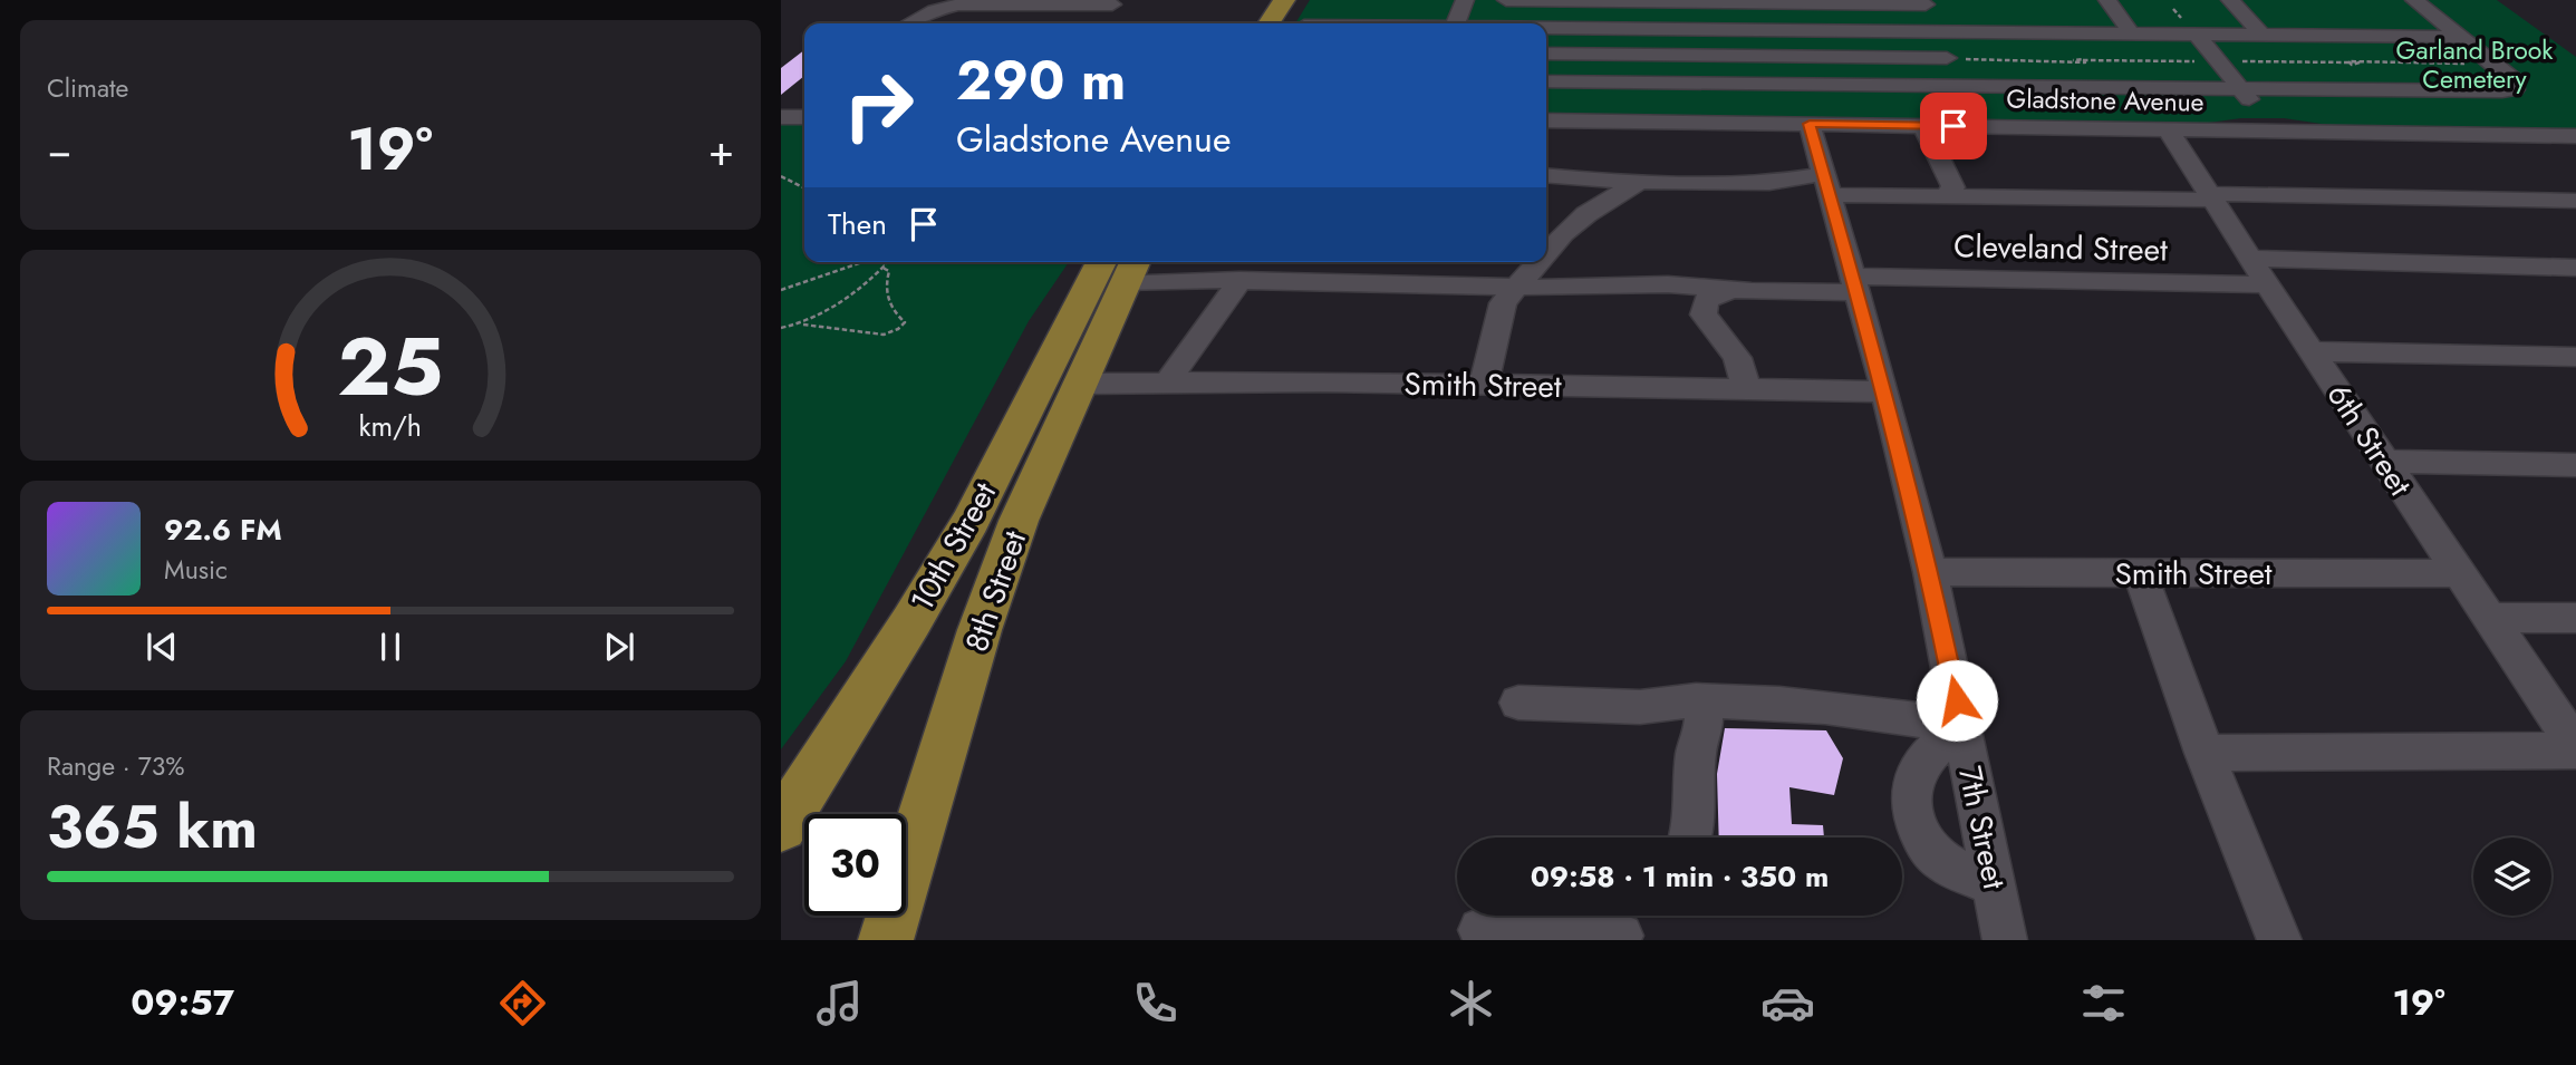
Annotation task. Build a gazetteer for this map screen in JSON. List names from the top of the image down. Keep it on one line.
{"streets":{"main road":["10th Street","8th Street"],"street":["Gladstone Avenue","Cleveland Street","Smith Street","6th Street","7th Street"]},"crossings":[["Gladstone Avenue","6th Street"],["Gladstone Avenue","7th Street"],["Cleveland Street","6th Street"],["Cleveland Street","10th Street"],["Cleveland Street","8th Street"],["Cleveland Street","7th Street"],["Smith Street","6th Street"],["Smith Street","8th Street"],["Smith Street","7th Street"],["10th Street","8th Street"]],"parks":["Garland Brook Cemetery"],"page":{"tile":["Climate",["Range · 73%","365 km"]],"turn":["290 m","Gladstone Avenue"],"heat":["−","19°","+"],"then":"Then","song":["92.6 FM","Music"],"limit":"30","trip":"09:58 · 1 min · 350 m","tabs":["09:57","19°"],"gauge":["25","km/h"]}}
